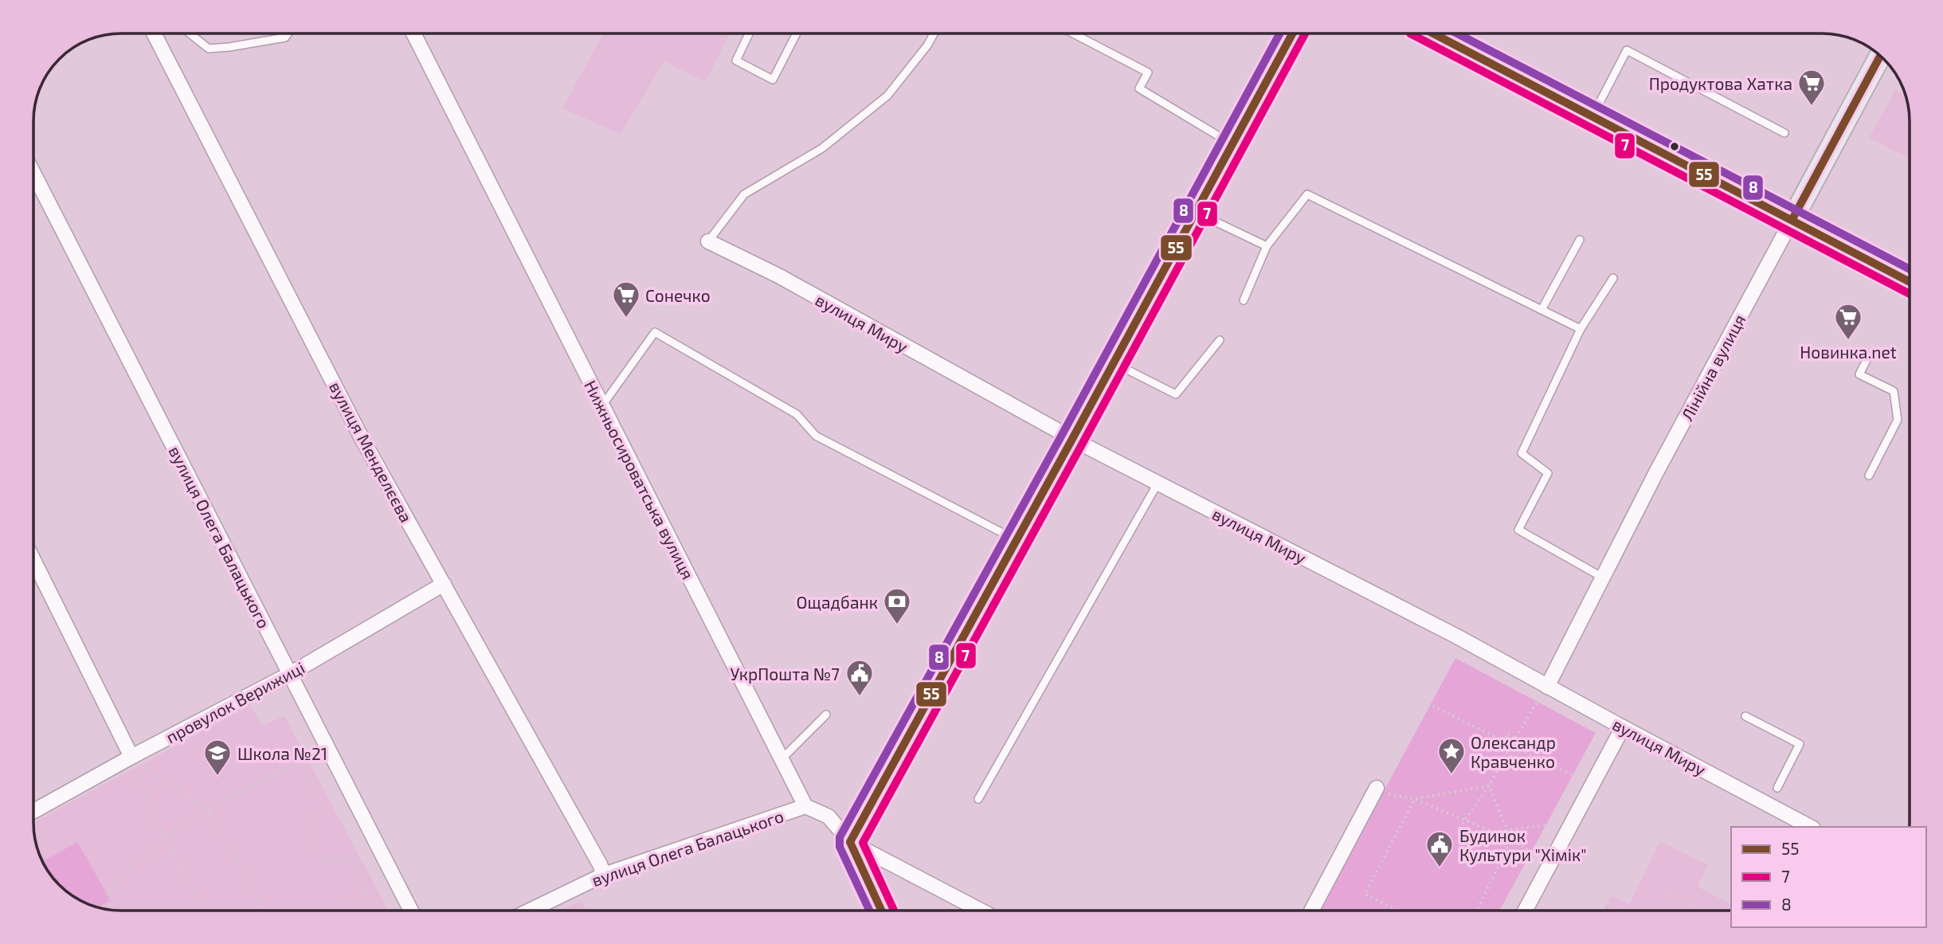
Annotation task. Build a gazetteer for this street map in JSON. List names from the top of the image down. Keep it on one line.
{"streets":{"main road":["Лінійна вулиця"],"street":["вулиця Миру","вулиця Менделєєва","Нижньосироватська вулиця","вулиця Олега Балацького","провулок Верижиці"]},"crossings":[["вулиця Миру","Лінійна вулиця"],["вулиця Менделєєва","вулиця Олега Балацького"],["вулиця Менделєєва","провулок Верижиці"],["Нижньосироватська вулиця","вулиця Олега Балацького"],["вулиця Олега Балацького","провулок Верижиці"]],"places":{"supermarket":["Продуктова Хатка","Сонечко","Новинка.net"],"bank":["Ощадбанк"],"public building":["УкрПошта №7","Будинок Культури \"Хімік\""],"place":["Олександр Кравченко"],"school or university":["Школа №21"]},"lines":["transit line 55","transit line 7","transit line 8"],"legend":["55","7","8"]}
